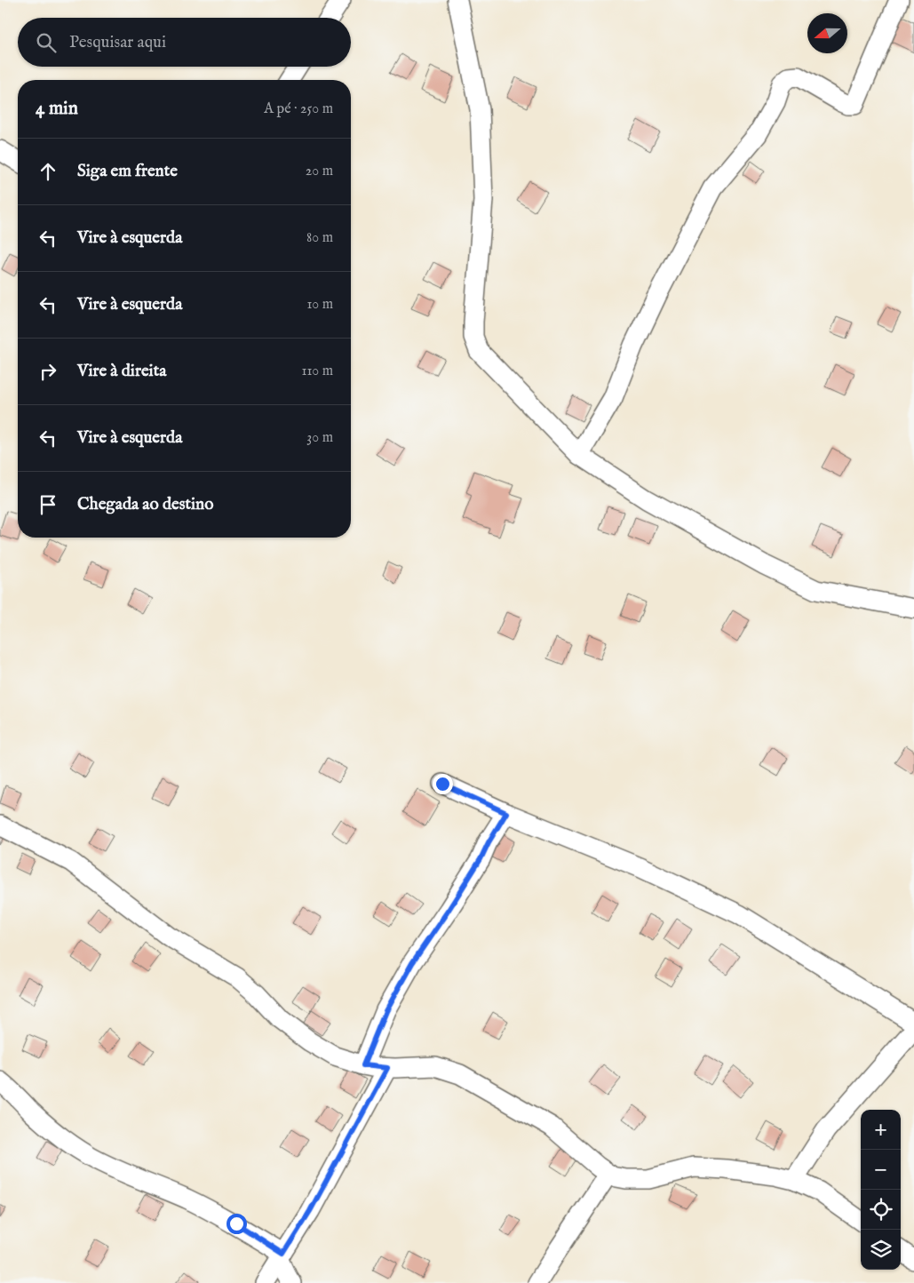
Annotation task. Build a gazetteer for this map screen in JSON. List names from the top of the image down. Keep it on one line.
{"north":"left","page":{"search":"Pesquisar aqui","heading":["4 min","A pé · 250 m"],"list":[["Siga em frente","20 m"],["Vire à esquerda","80 m"],["Vire à esquerda","10 m"],["Vire à direita","110 m"],["Vire à esquerda","30 m"],"Chegada ao destino"],"map_buttons":["+","−"]}}
